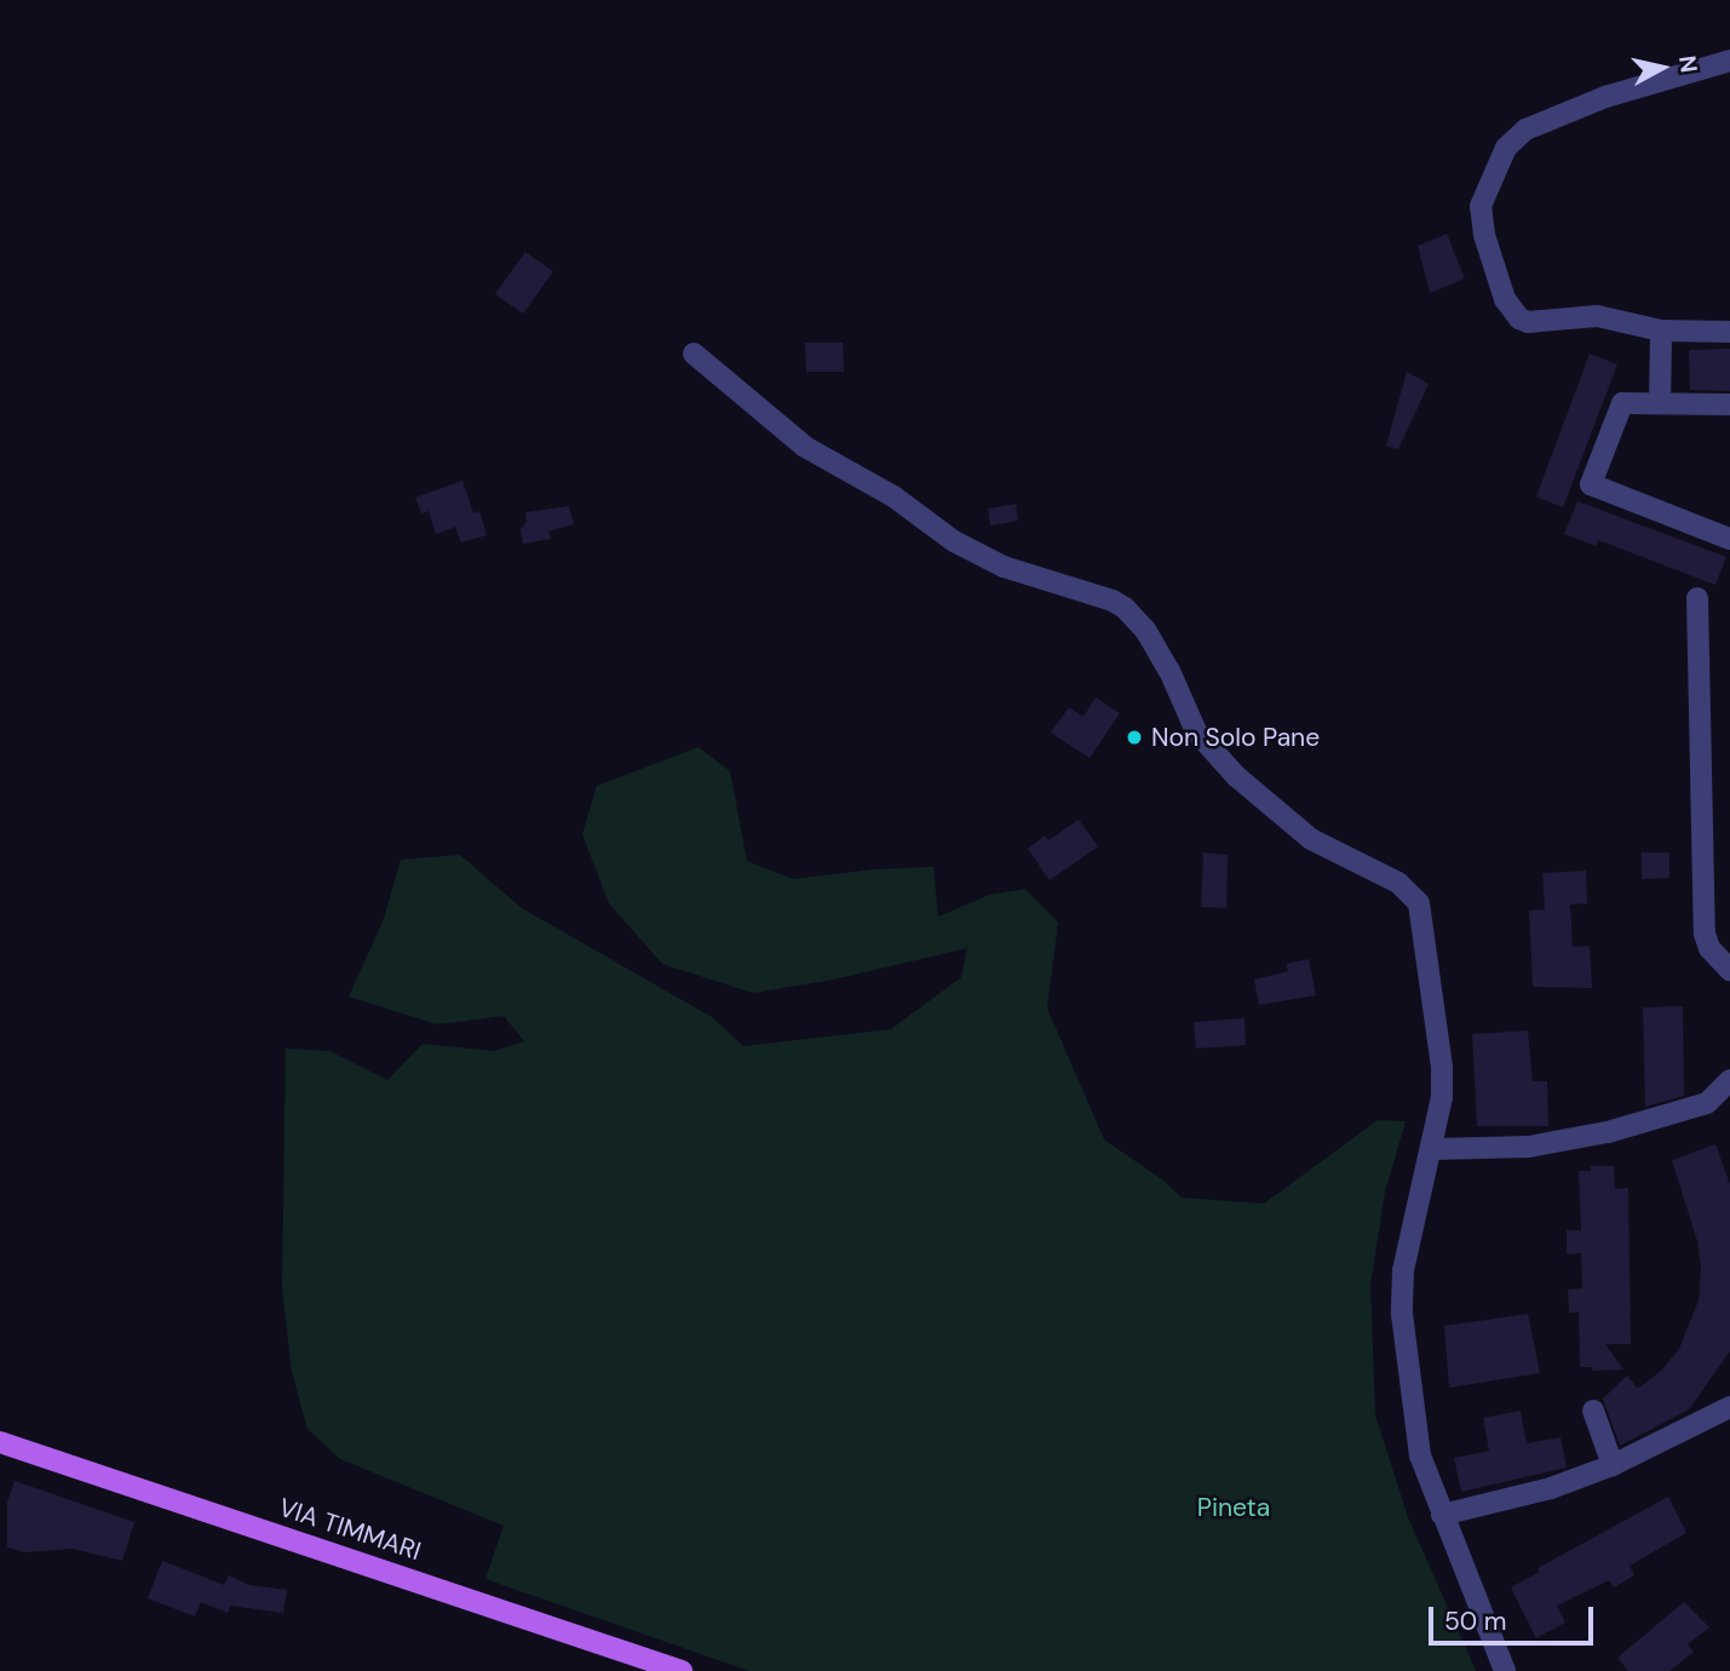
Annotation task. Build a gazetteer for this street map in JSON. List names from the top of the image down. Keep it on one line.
{"streets":{"main road":["VIA TIMMARI"]},"parks":["Pineta"],"places":["Non Solo Pane"],"scale_bar":"50 m","north":"right"}
